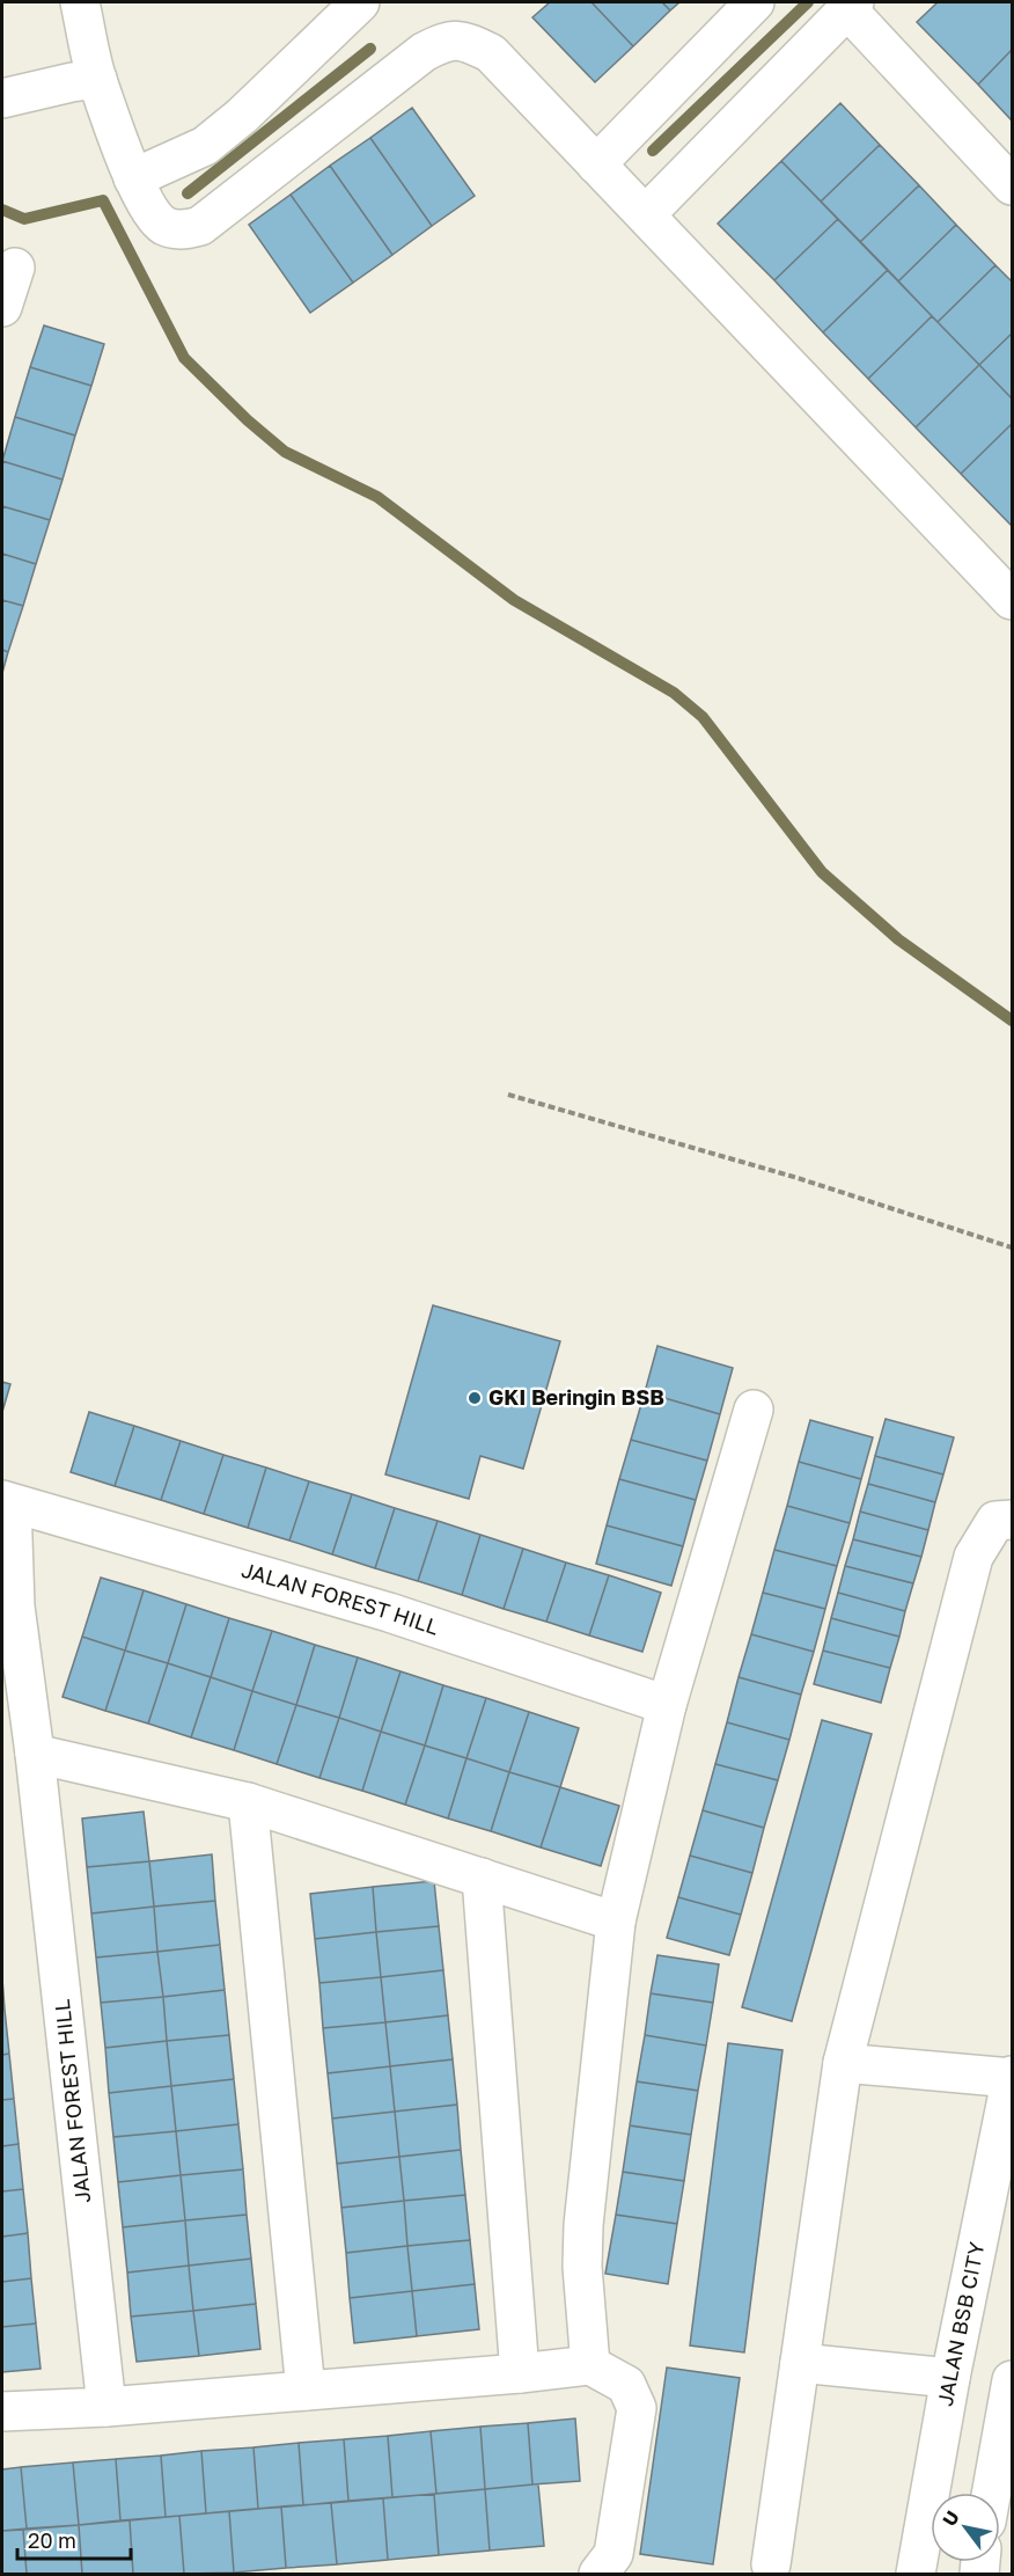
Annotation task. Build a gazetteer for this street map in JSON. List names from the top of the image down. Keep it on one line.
{"streets":{"street":["JALAN FOREST HILL","JALAN BSB CITY"]},"places":["GKI Beringin BSB"],"scale_bar":"20 m","north":"top left"}
